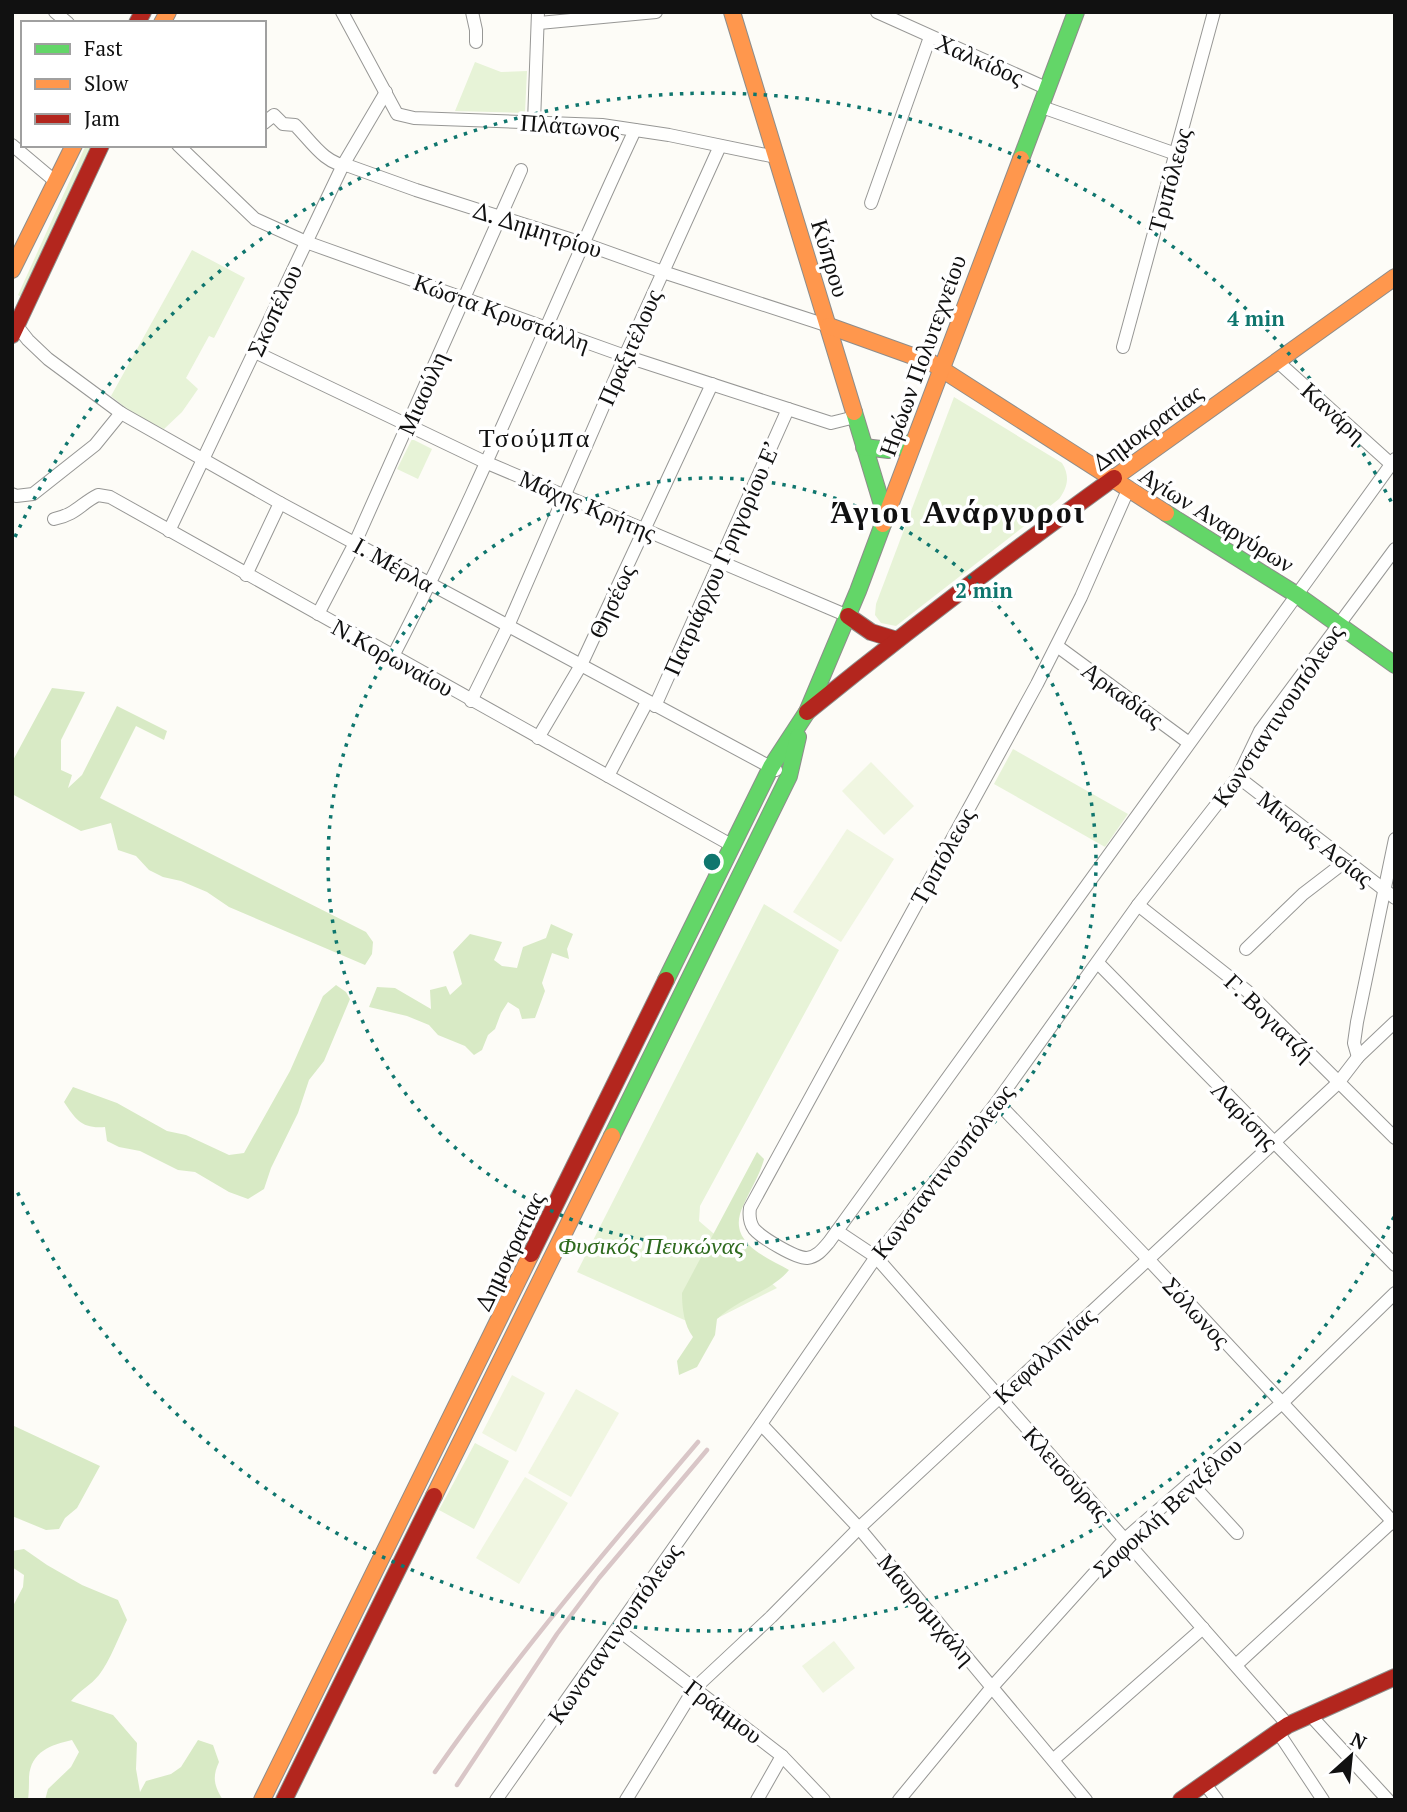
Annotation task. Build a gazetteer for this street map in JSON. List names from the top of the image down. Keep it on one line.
{"streets":{"main road":["Κύπρου","Ηρώων Πολυτεχνείου","Δημοκρατίας","Αγίων Αναργύρων"],"street":["Χαλκίδος","Πλάτωνος","Τριπόλεως","Δ. Δημητρίου","Σκοπέλου","Κώστα Κρυστάλλη","Πραξιτέλους","Μιαούλη","Κανάρη","Μάχης Κρήτης","Πατριάρχου Γρηγορίου Ε’","Ι. Μέρλα","Θησέως","Ν.Κορωναίου","Αρκαδίας","Κωνσταντινουπόλεως","Μικράς Ασίας","Γ. Βογιατζή","Λαρίσης","Σόλωνος","Κεφαλληνίας","Κλεισούρας","Σοφοκλή Βενιζέλου","Μαυρομιχάλη","Γράμμου"]},"crossings":[["Χαλκίδος","Ηρώων Πολυτεχνείου"],["Πλάτωνος","Κύπρου"],["Πλάτωνος","Σκοπέλου"],["Πλάτωνος","Πραξιτέλους"],["Τριπόλεως","Αγίων Αναργύρων"],["Τριπόλεως","Αρκαδίας"],["Τριπόλεως","Κωνσταντινουπόλεως"],["Δ. Δημητρίου","Κύπρου"],["Δ. Δημητρίου","Σκοπέλου"],["Δ. Δημητρίου","Πραξιτέλους"],["Δ. Δημητρίου","Μιαούλη"],["Δ. Δημητρίου","Αγίων Αναργύρων"],["Κύπρου","Κώστα Κρυστάλλη"],["Κύπρου","Ηρώων Πολυτεχνείου"],["Κύπρου","Αγίων Αναργύρων"],["Σκοπέλου","Κώστα Κρυστάλλη"],["Σκοπέλου","Μάχης Κρήτης"],["Σκοπέλου","Ι. Μέρλα"],["Σκοπέλου","Ν.Κορωναίου"],["Κώστα Κρυστάλλη","Πραξιτέλους"],["Κώστα Κρυστάλλη","Μιαούλη"],["Κώστα Κρυστάλλη","Πατριάρχου Γρηγορίου Ε’"],["Κώστα Κρυστάλλη","Θησέως"],["Πραξιτέλους","Μάχης Κρήτης"],["Πραξιτέλους","Ι. Μέρλα"],["Πραξιτέλους","Ν.Κορωναίου"],["Ηρώων Πολυτεχνείου","Δημοκρατίας"],["Ηρώων Πολυτεχνείου","Μάχης Κρήτης"],["Ηρώων Πολυτεχνείου","Αγίων Αναργύρων"],["Μιαούλη","Μάχης Κρήτης"],["Μιαούλη","Ι. Μέρλα"],["Μιαούλη","Ν.Κορωναίου"],["Κανάρη","Δημοκρατίας"],["Κανάρη","Κωνσταντινουπόλεως"],["Δημοκρατίας","Αγίων Αναργύρων"],["Δημοκρατίας","Ι. Μέρλα"],["Δημοκρατίας","Ν.Κορωναίου"],["Μάχης Κρήτης","Πατριάρχου Γρηγορίου Ε’"],["Μάχης Κρήτης","Θησέως"],["Αγίων Αναργύρων","Κωνσταντινουπόλεως"],["Πατριάρχου Γρηγορίου Ε’","Ι. Μέρλα"],["Πατριάρχου Γρηγορίου Ε’","Ν.Κορωναίου"],["Ι. Μέρλα","Θησέως"],["Θησέως","Ν.Κορωναίου"],["Αρκαδίας","Κωνσταντινουπόλεως"],["Κωνσταντινουπόλεως","Μικράς Ασίας"],["Κωνσταντινουπόλεως","Γ. Βογιατζή"],["Κωνσταντινουπόλεως","Λαρίσης"],["Κωνσταντινουπόλεως","Σόλωνος"],["Κωνσταντινουπόλεως","Κλεισούρας"],["Κωνσταντινουπόλεως","Μαυρομιχάλη"],["Κωνσταντινουπόλεως","Γράμμου"],["Γ. Βογιατζή","Κεφαλληνίας"],["Λαρίσης","Κεφαλληνίας"],["Σόλωνος","Κεφαλληνίας"],["Σόλωνος","Σοφοκλή Βενιζέλου"],["Κεφαλληνίας","Κλεισούρας"],["Κεφαλληνίας","Μαυρομιχάλη"],["Κεφαλληνίας","Γράμμου"],["Κλεισούρας","Σοφοκλή Βενιζέλου"],["Σοφοκλή Βενιζέλου","Μαυρομιχάλη"]],"districts":["Τσούμπα","Άγιοι Ανάργυροι"],"parks":["Φυσικός Πευκώνας"],"legend":["Fast","Slow","Jam"],"north":"top right","rings":["4 min","2 min"]}
